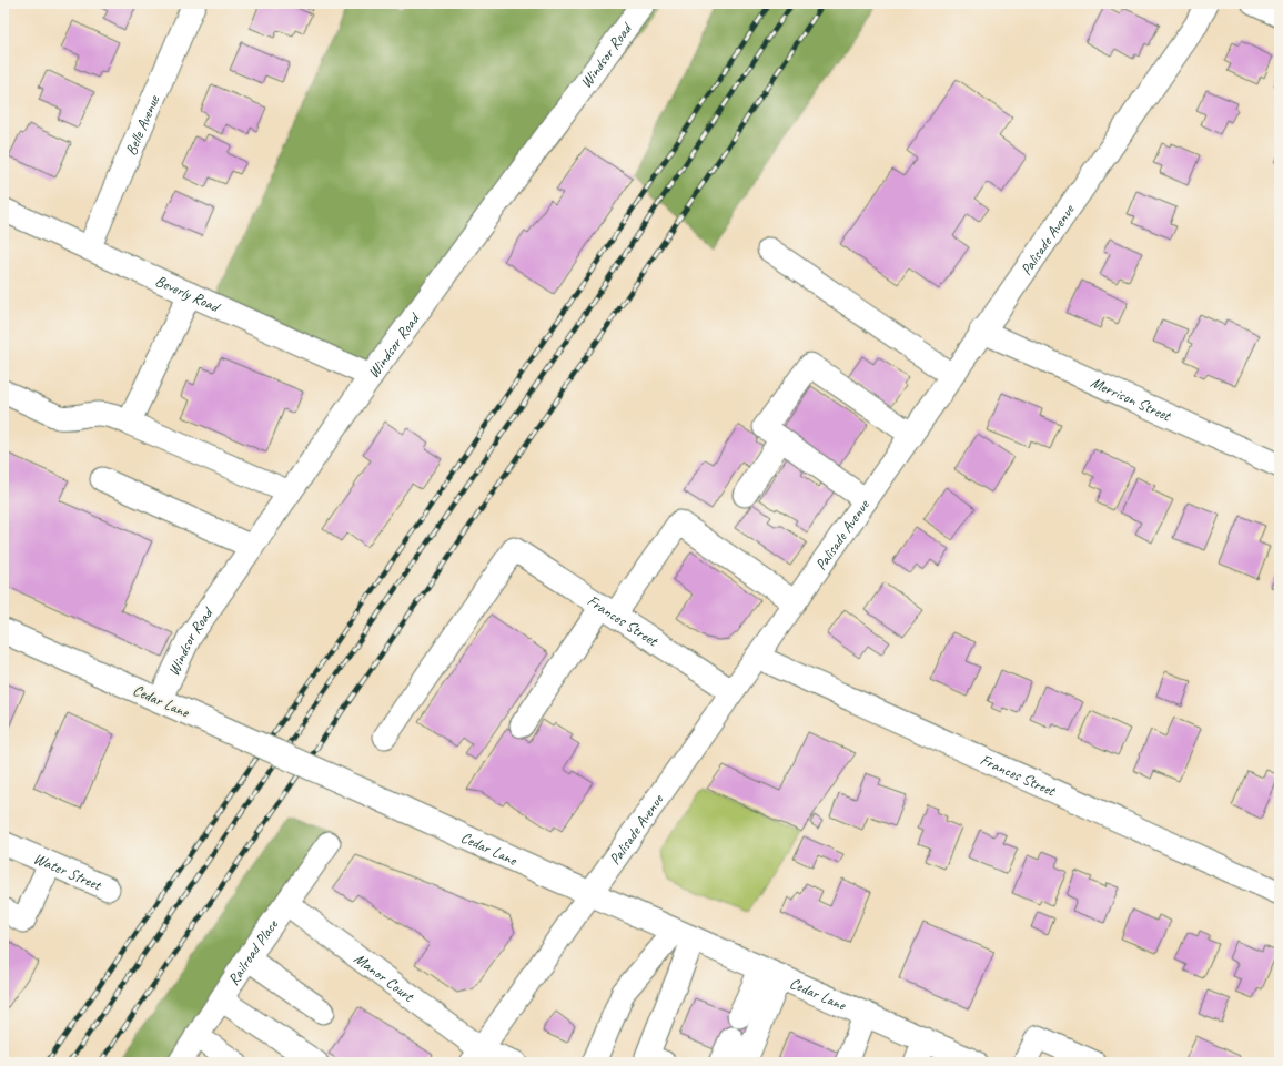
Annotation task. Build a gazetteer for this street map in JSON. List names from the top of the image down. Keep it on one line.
{"streets":{"main road":["Cedar Lane"],"street":["Windsor Road","Belle Avenue","Palisade Avenue","Beverly Road","Merrison Street","Frances Street","Water Street","Railroad Place","Manor Court"]},"crossings":[["Windsor Road","Beverly Road"],["Windsor Road","Cedar Lane"],["Belle Avenue","Beverly Road"],["Palisade Avenue","Merrison Street"],["Palisade Avenue","Frances Street"],["Palisade Avenue","Cedar Lane"],["Palisade Avenue","Manor Court"],["Railroad Place","Manor Court"]]}
